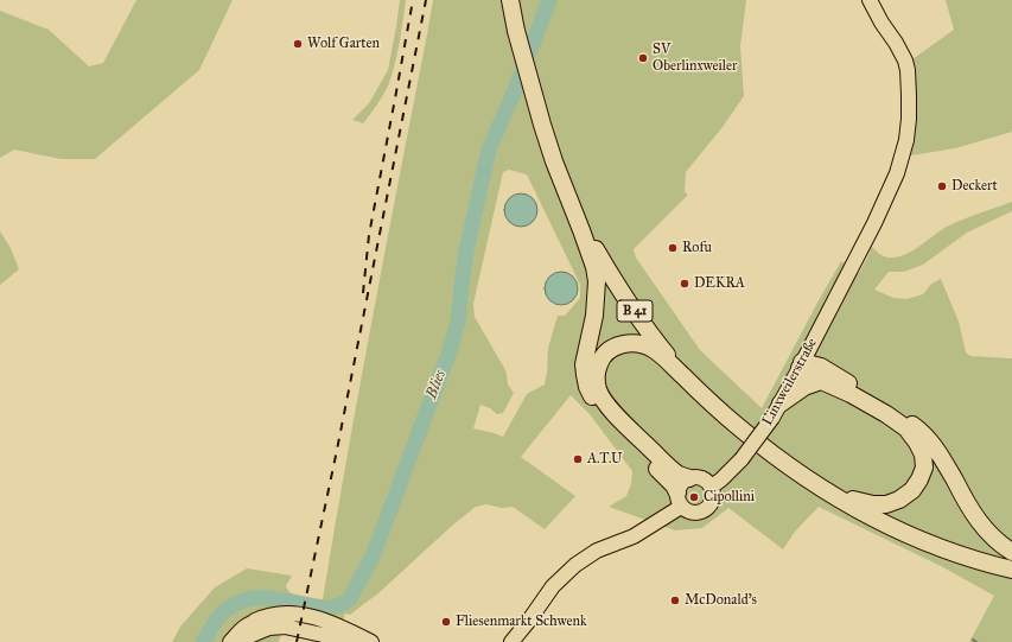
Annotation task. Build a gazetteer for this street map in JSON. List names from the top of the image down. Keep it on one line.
{"streets":{"highway":["B 41"],"main road":["Linxweilerstraße"]},"water":["Blies"],"places":["Wolf Garten","SV Oberlinxweiler","Deckert","Rofu","DEKRA","A.T.U","Cipollini","McDonald's","Fliesenmarkt Schwenk"]}
